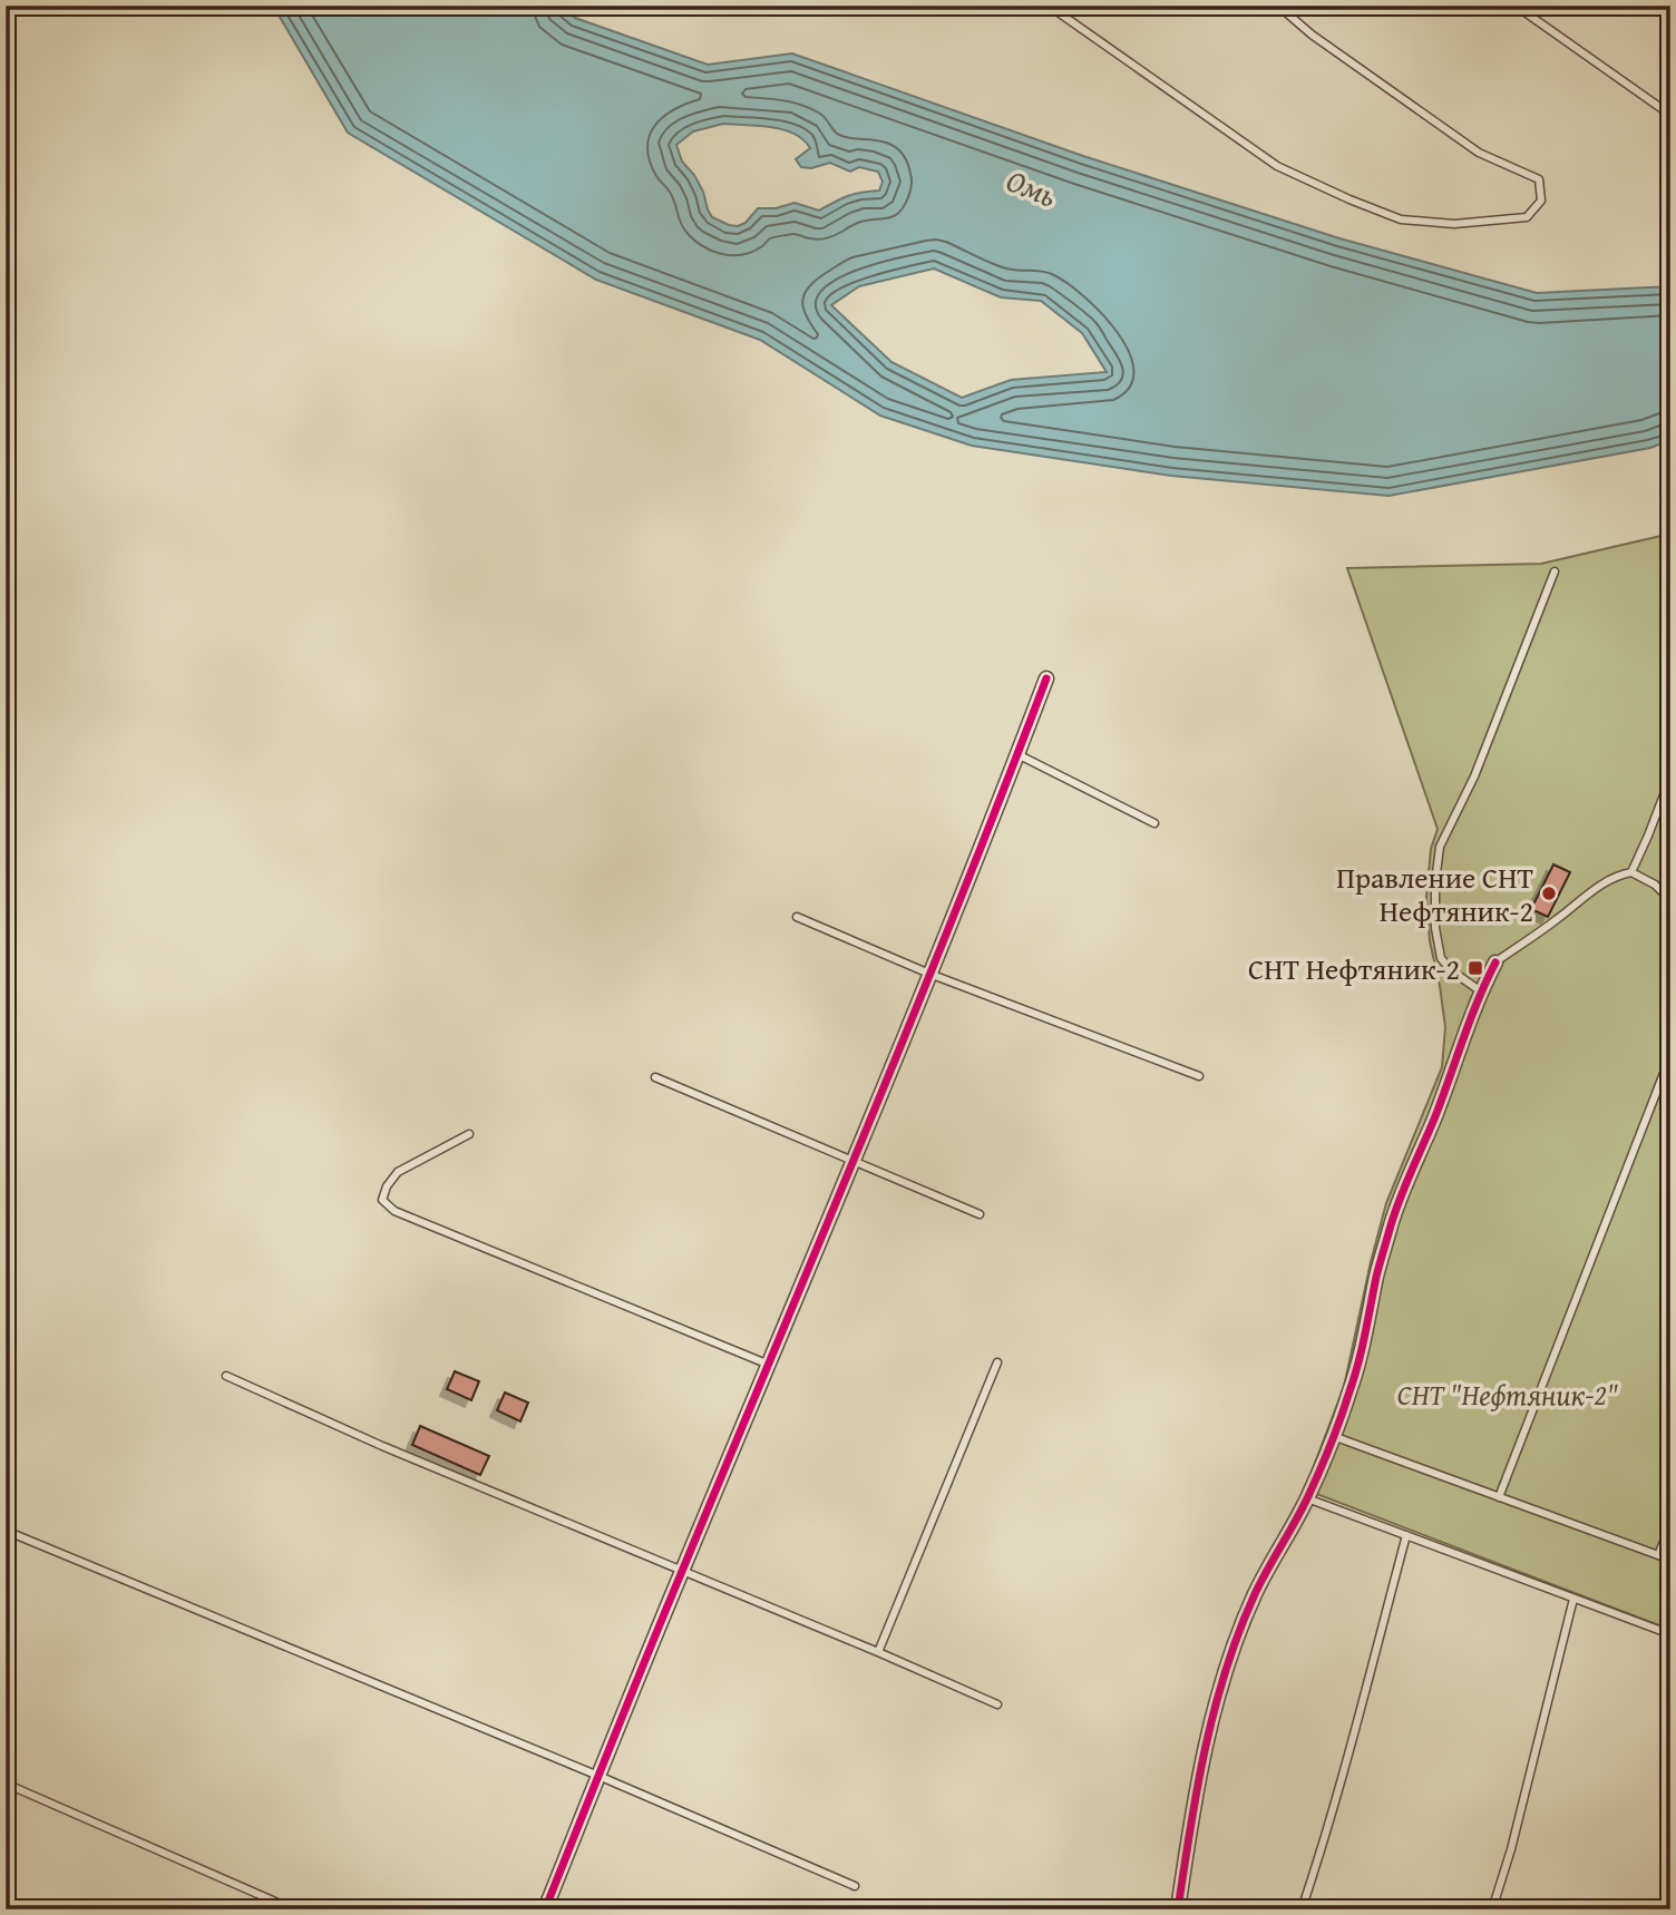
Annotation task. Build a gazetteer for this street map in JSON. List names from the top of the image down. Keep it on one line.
{"water":["Омь"],"parks":["СНТ \"Нефтяник-2\""],"places":{"other":["Правление СНТ Нефтяник-2"],"transit":["СНТ Нефтяник-2"]}}
